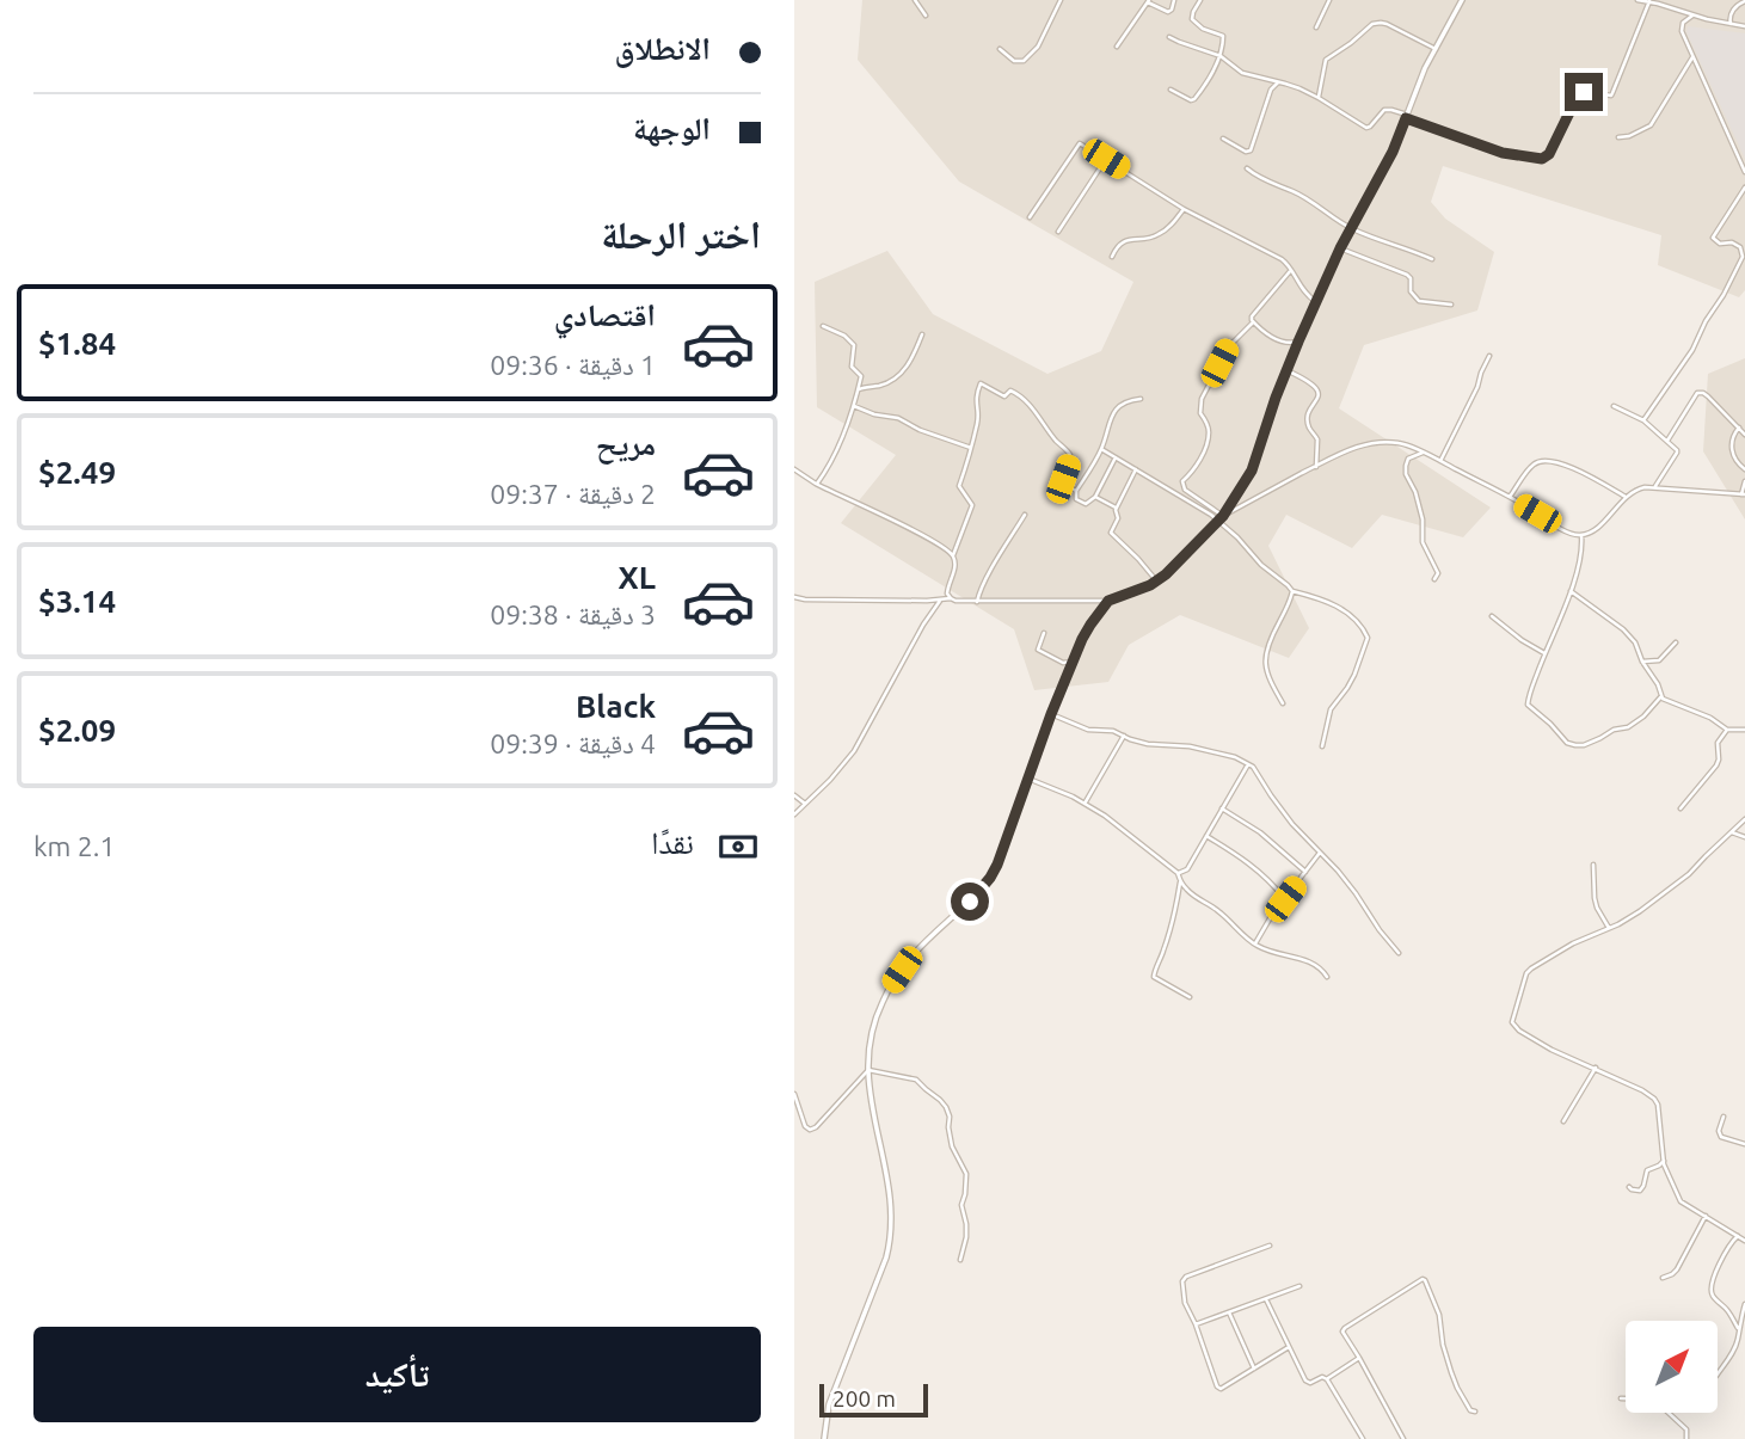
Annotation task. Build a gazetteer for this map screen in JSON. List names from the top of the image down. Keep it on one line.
{"scale_bar":"200 m","north":"top right","page":{"banner":["الانطلاق","الوجهة"],"heading":"اختر الرحلة","list":[{"name":"اقتصادي","note":"1 دقيقة · 09:36","value":"$1.84"},{"name":"مريح","note":"2 دقيقة · 09:37","value":"$2.49"},{"name":"XL","note":"3 دقيقة · 09:38","value":"$3.14"},{"name":"Black","note":"4 دقيقة · 09:39","value":"$2.09"}],"pay":["نقدًا","2.1 km"],"buttons":"تأكيد","scale":"200 m"}}
